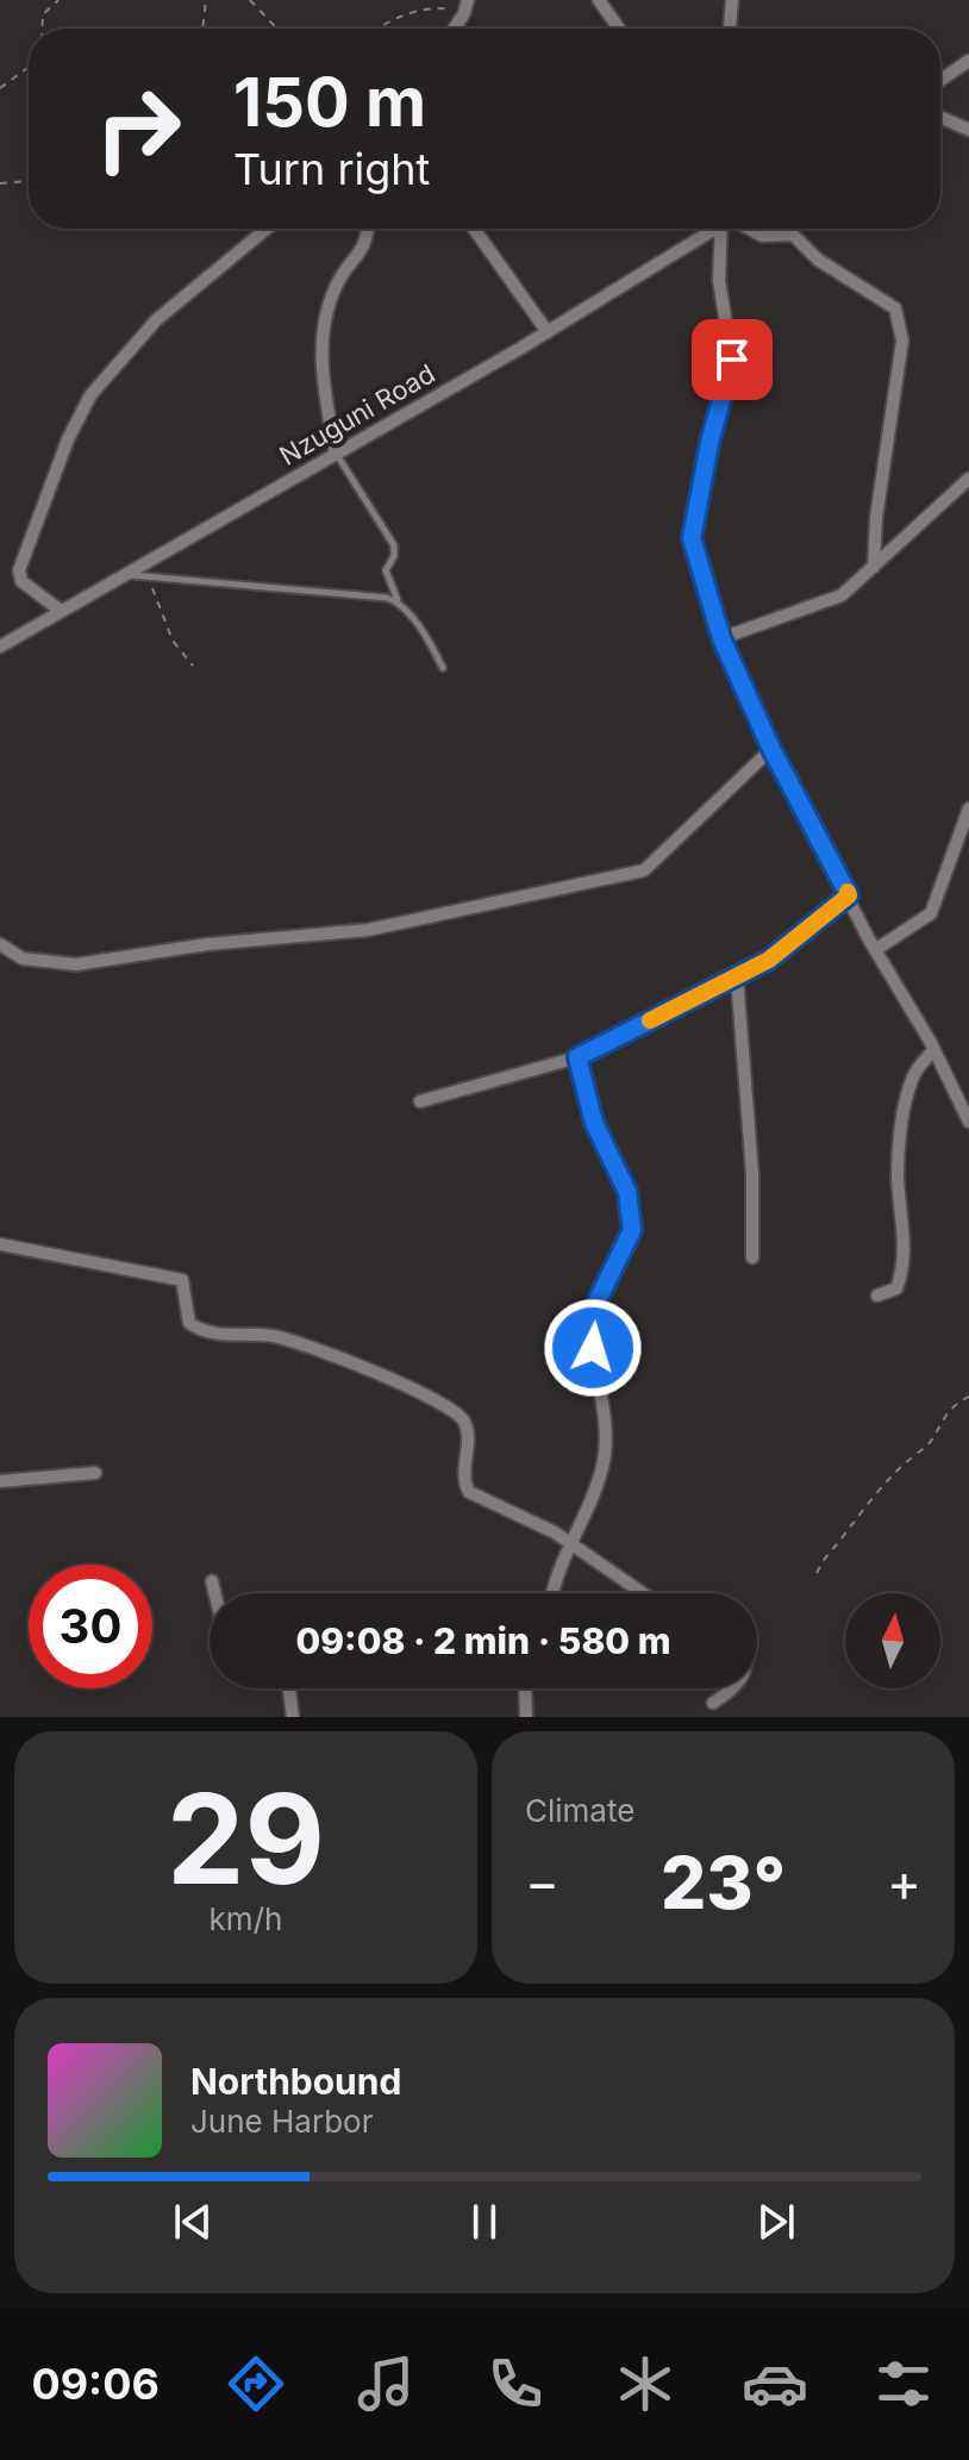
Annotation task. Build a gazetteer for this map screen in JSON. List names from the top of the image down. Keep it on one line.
{"streets":{"street":["Nzuguni Road"]},"north":"top","page":{"turn":["150 m","Turn right"],"limit":"30","trip":"09:08 · 2 min · 580 m","tile":[["29","km/h"],"Climate"],"heat":["−","23°","+"],"song":["Northbound","June Harbor"],"tabs":"09:06"}}
